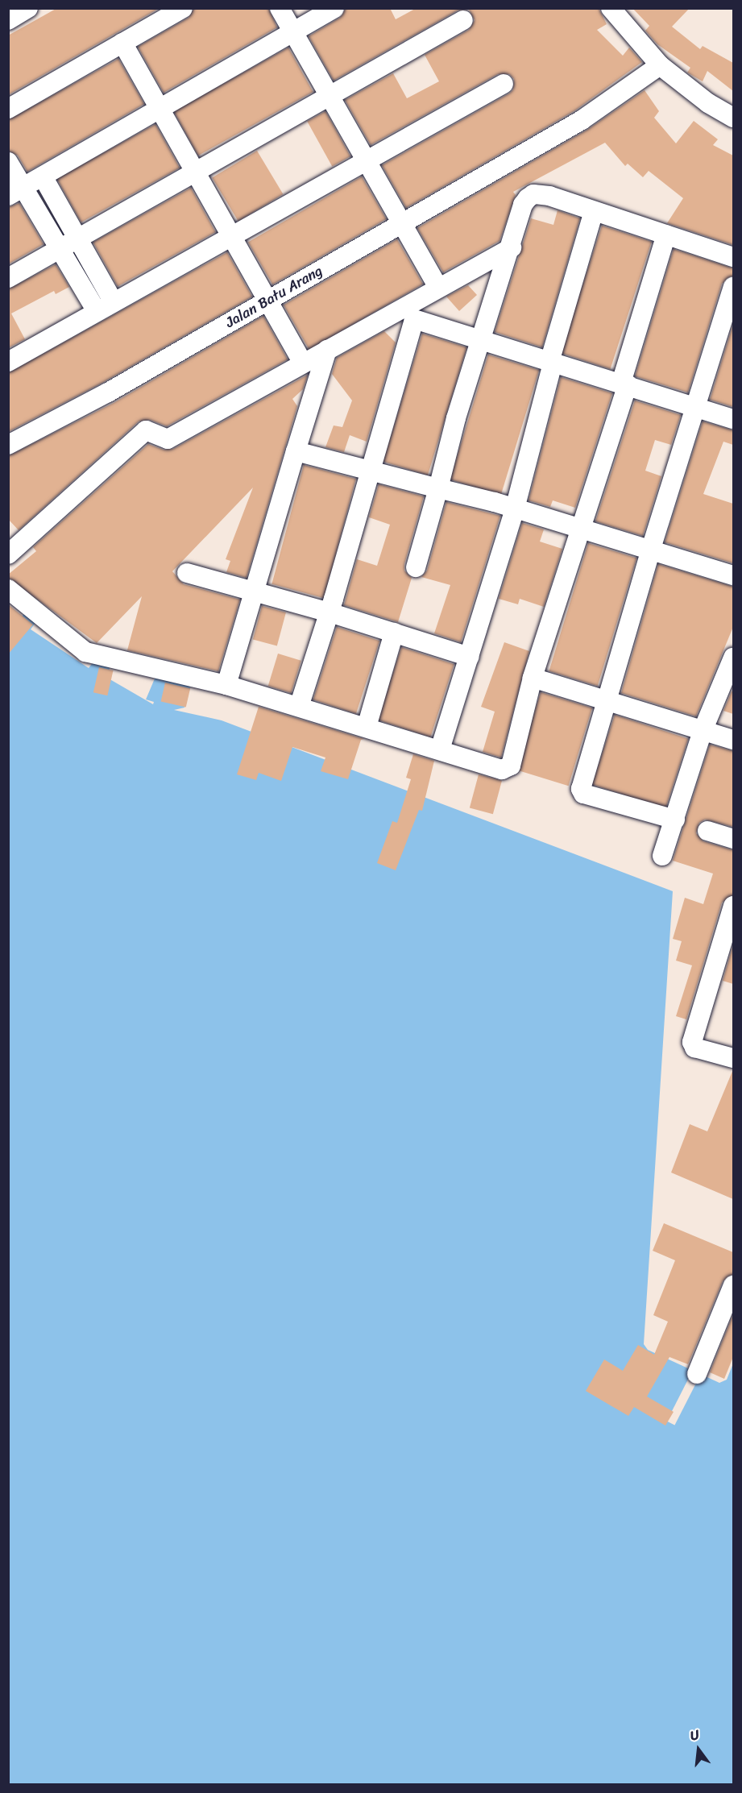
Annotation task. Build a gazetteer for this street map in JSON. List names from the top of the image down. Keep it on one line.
{"streets":{"street":["Jalan Batu Arang"]},"north":"top"}
